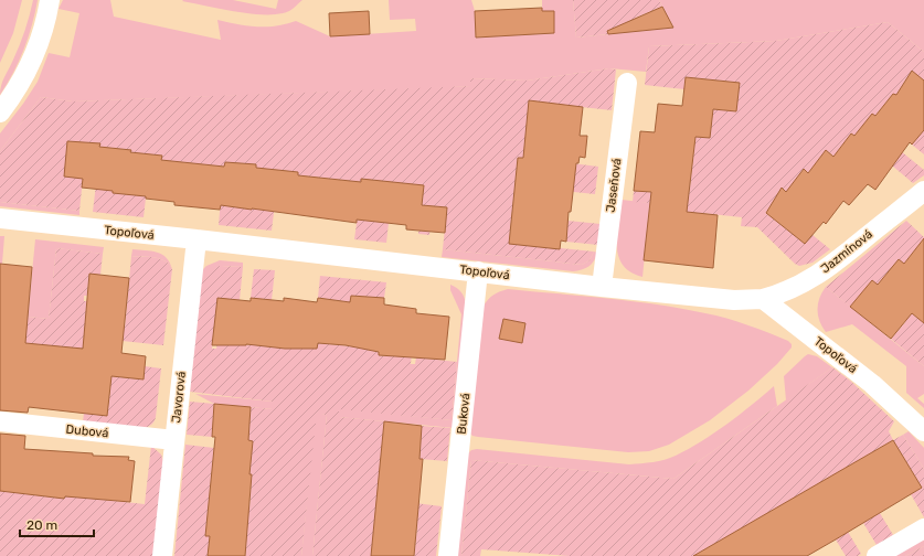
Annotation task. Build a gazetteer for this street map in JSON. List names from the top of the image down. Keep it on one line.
{"streets":{"street":["Jaseňová","Topoľová","Jazmínová","Javorová","Buková","Dubová"]},"crossings":[["Jaseňová","Topoľová"],["Topoľová","Jazmínová"],["Topoľová","Javorová"],["Topoľová","Buková"],["Javorová","Dubová"]],"scale_bar":"20 m"}
